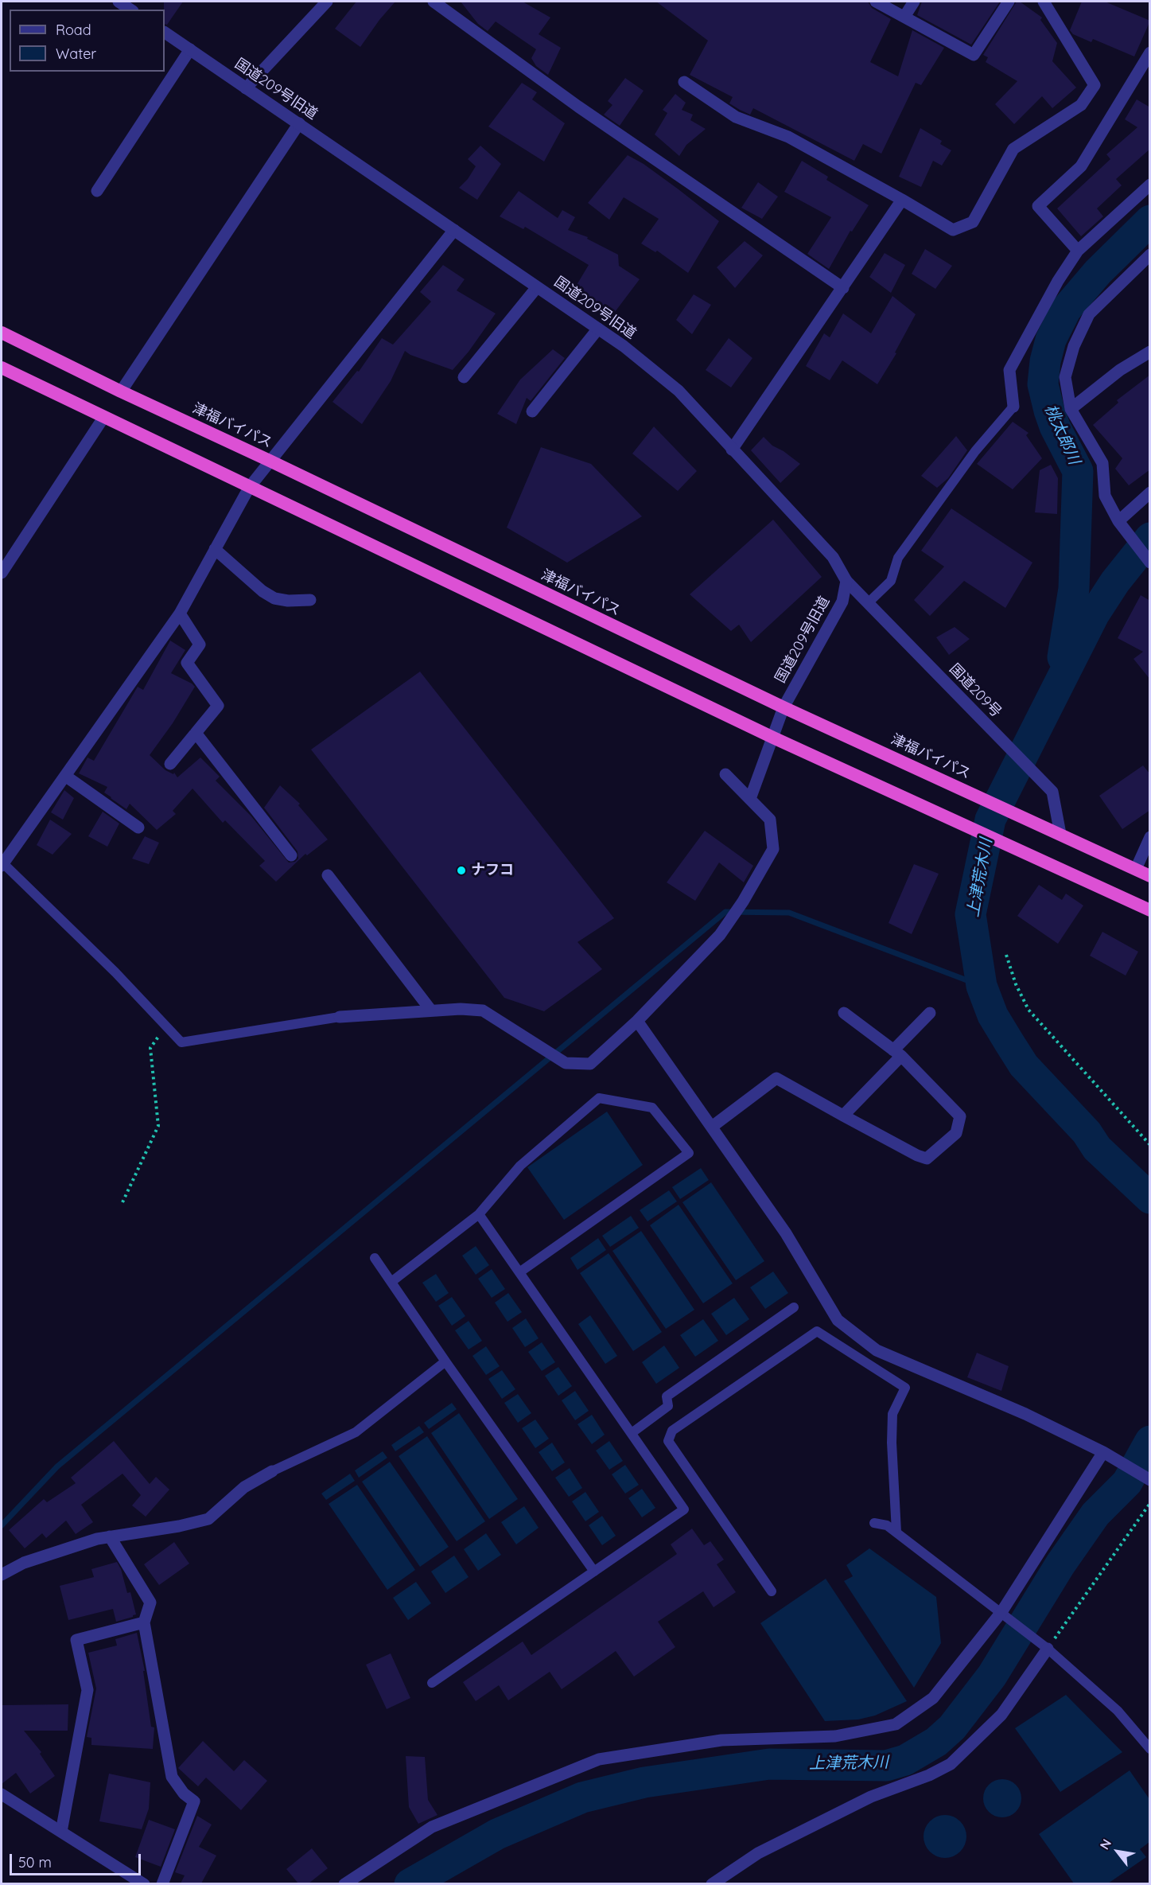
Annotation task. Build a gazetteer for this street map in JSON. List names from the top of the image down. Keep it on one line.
{"streets":{"highway":["津福バイパス"],"street":["国道209号旧道","国道209号"]},"crossings":[["国道209号旧道","津福バイパス"],["国道209号旧道","国道209号"],["津福バイパス","国道209号"]],"water":["桃太郎川","上津荒木川"],"places":["ナフコ"],"legend":["Road","Water"],"scale_bar":"50 m","north":"top left"}
